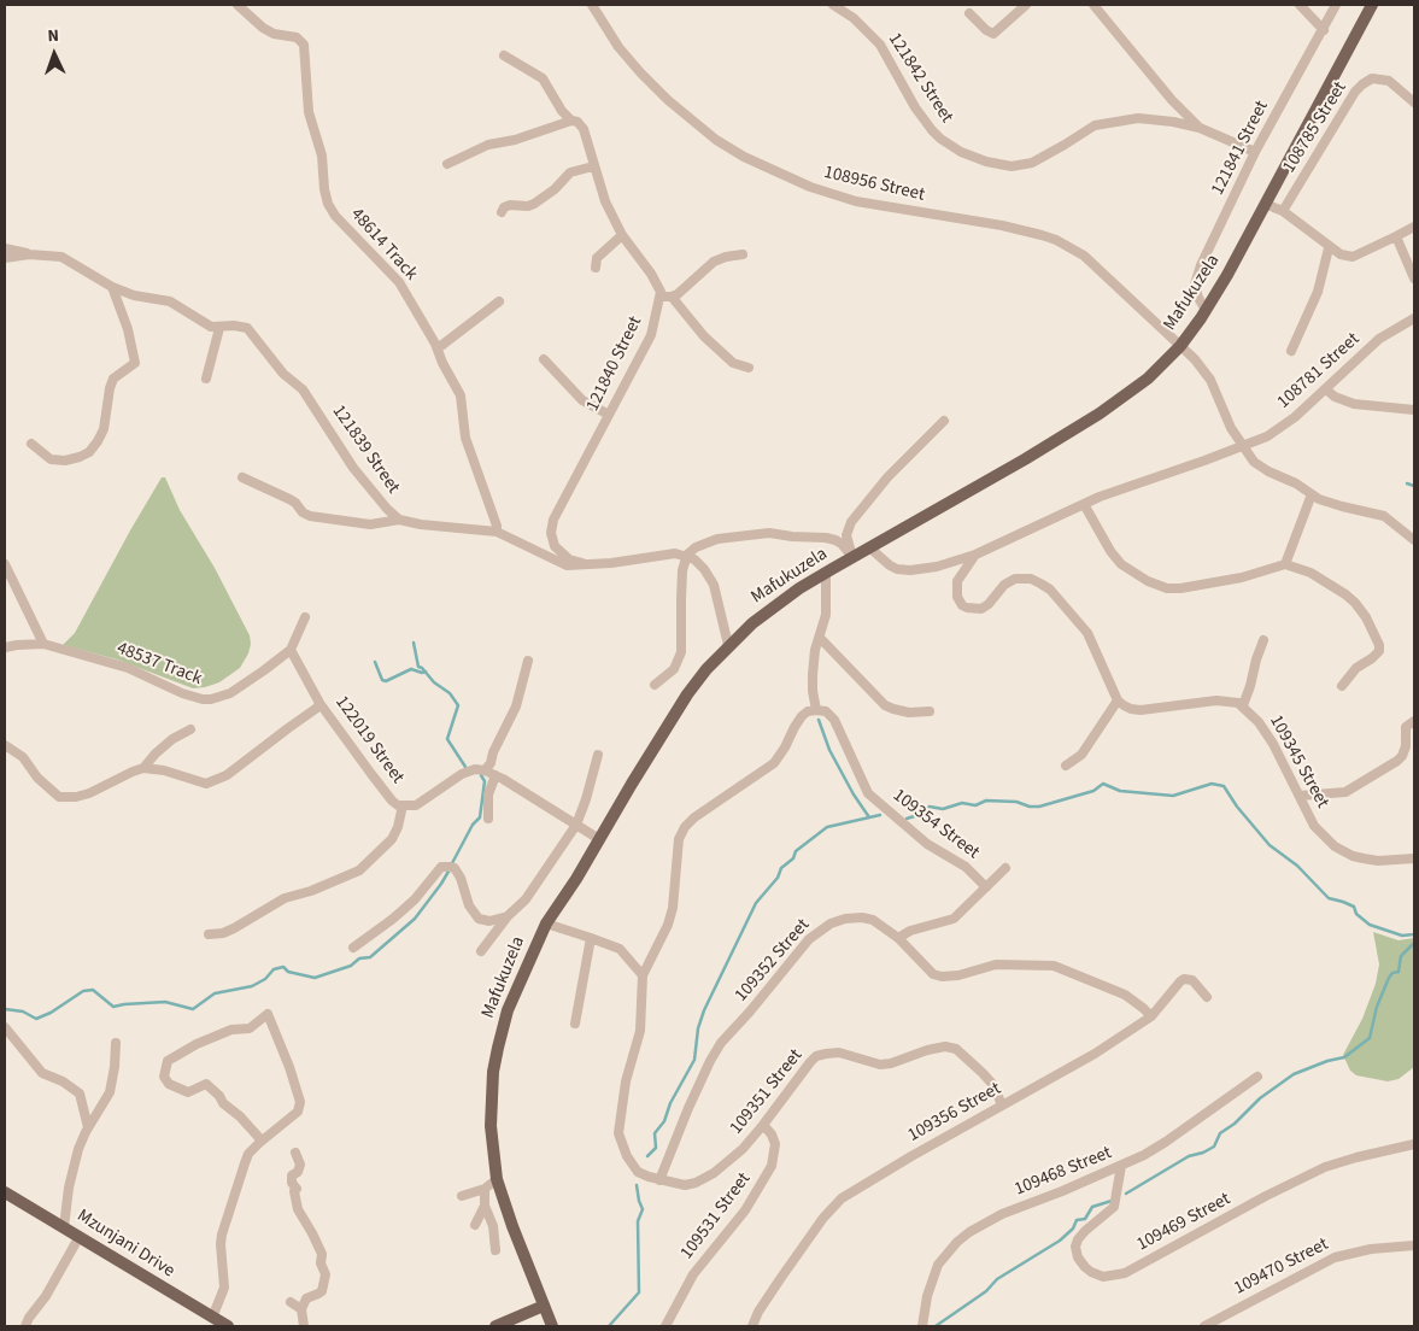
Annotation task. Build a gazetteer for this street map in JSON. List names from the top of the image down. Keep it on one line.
{"streets":{"main road":["Mafukuzela","Mzunjani Drive"],"street":["121842 Street","108785 Street","121841 Street","108956 Street","48614 Track","121840 Street","108781 Street","121839 Street","48537 Track","122019 Street","109345 Street","109354 Street","109352 Street","109351 Street","109356 Street","109468 Street","109531 Street","109469 Street","109470 Street"]},"crossings":[["121842 Street","121841 Street"],["121841 Street","Mafukuzela"],["108956 Street","Mafukuzela"],["108956 Street","108781 Street"],["48614 Track","121839 Street"],["121840 Street","121839 Street"],["48537 Track","122019 Street"],["109352 Street","109351 Street"],["109352 Street","109356 Street"],["109351 Street","109356 Street"],["109351 Street","109531 Street"],["109468 Street","109469 Street"]],"north":"top"}
